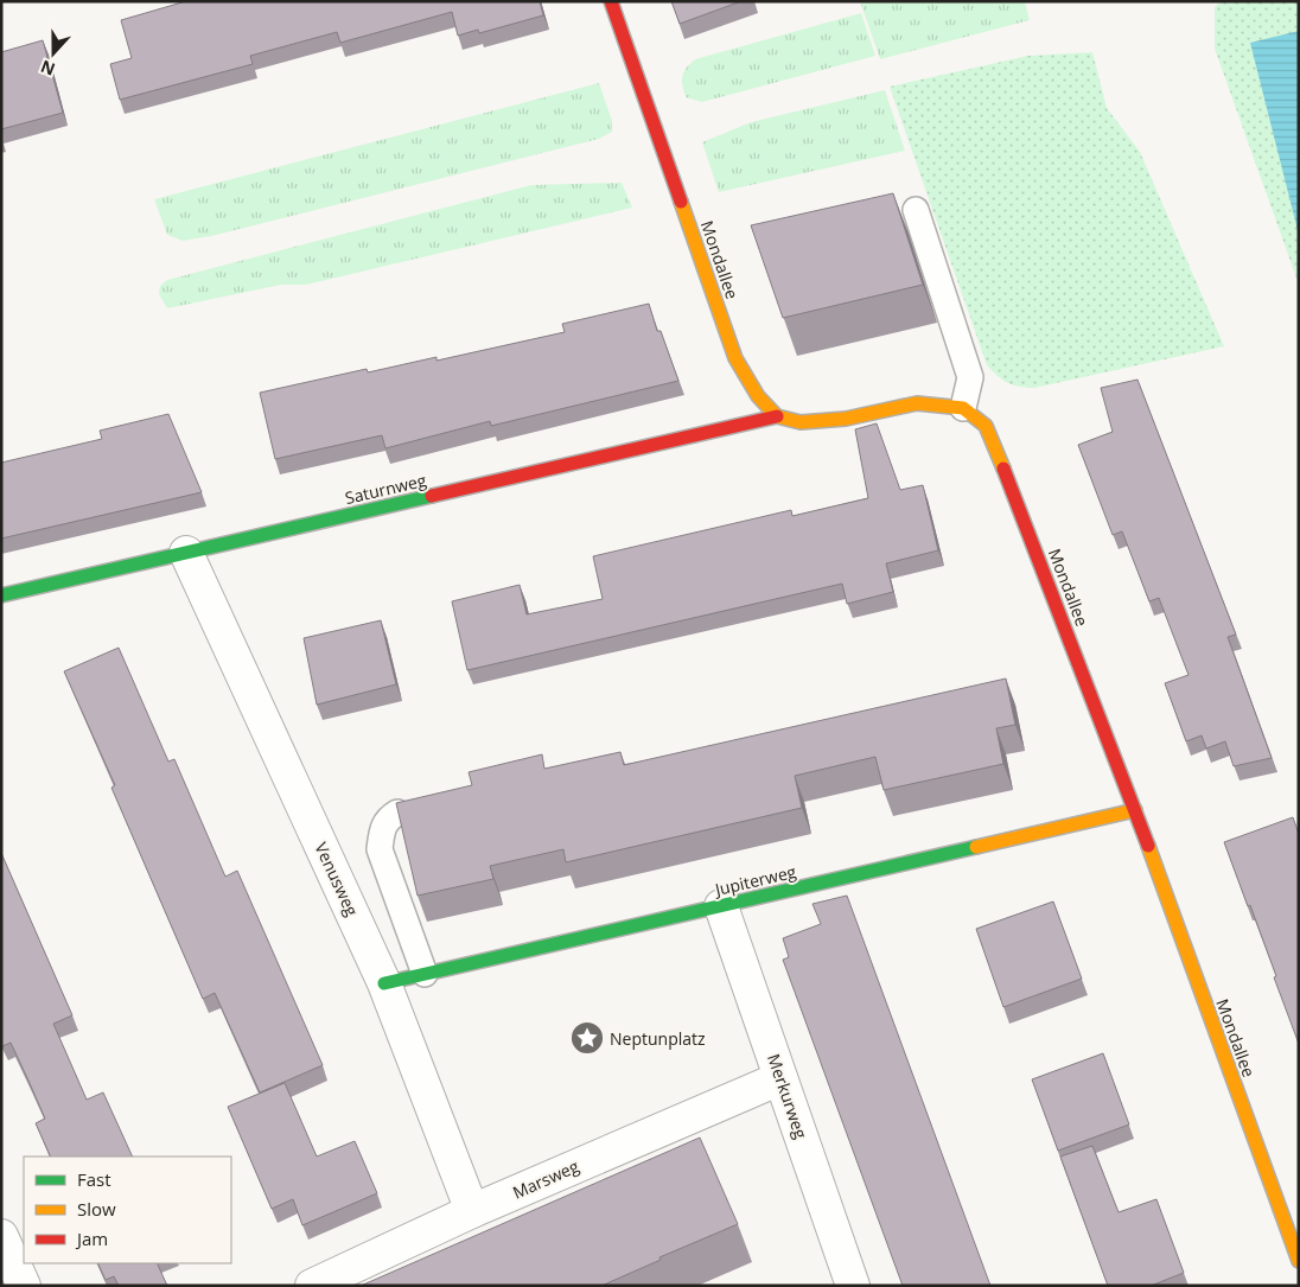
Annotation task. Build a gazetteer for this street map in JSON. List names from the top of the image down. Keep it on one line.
{"streets":{"street":["Mondallee","Saturnweg","Venusweg","Jupiterweg","Merkurweg","Marsweg"]},"crossings":[["Mondallee","Saturnweg"],["Mondallee","Jupiterweg"],["Saturnweg","Venusweg"],["Venusweg","Jupiterweg"],["Venusweg","Marsweg"],["Jupiterweg","Merkurweg"],["Merkurweg","Marsweg"]],"places":{"place":["Neptunplatz"]},"legend":["Fast","Slow","Jam"],"north":"bottom"}
